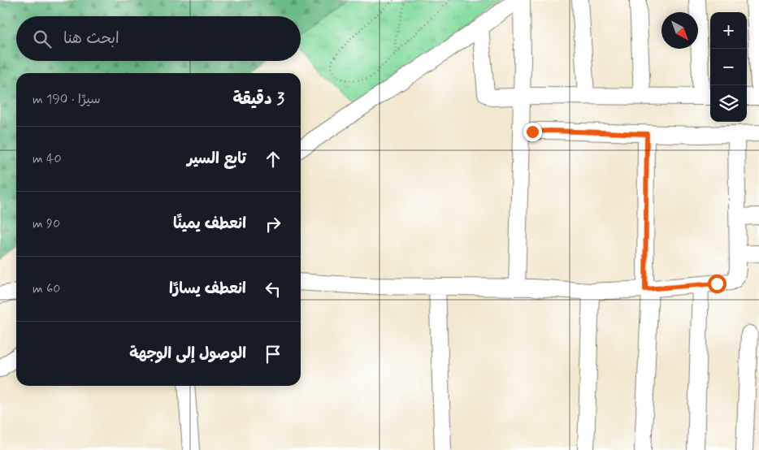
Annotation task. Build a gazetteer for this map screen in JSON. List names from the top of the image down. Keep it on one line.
{"north":"bottom right","page":{"map_buttons":["+","−"],"search":"ابحث هنا","heading":["3 دقيقة","سيرًا · 190 m"],"list":[["تابع السير","40 m"],["انعطف يمينًا","90 m"],["انعطف يسارًا","60 m"],"الوصول إلى الوجهة"]}}
